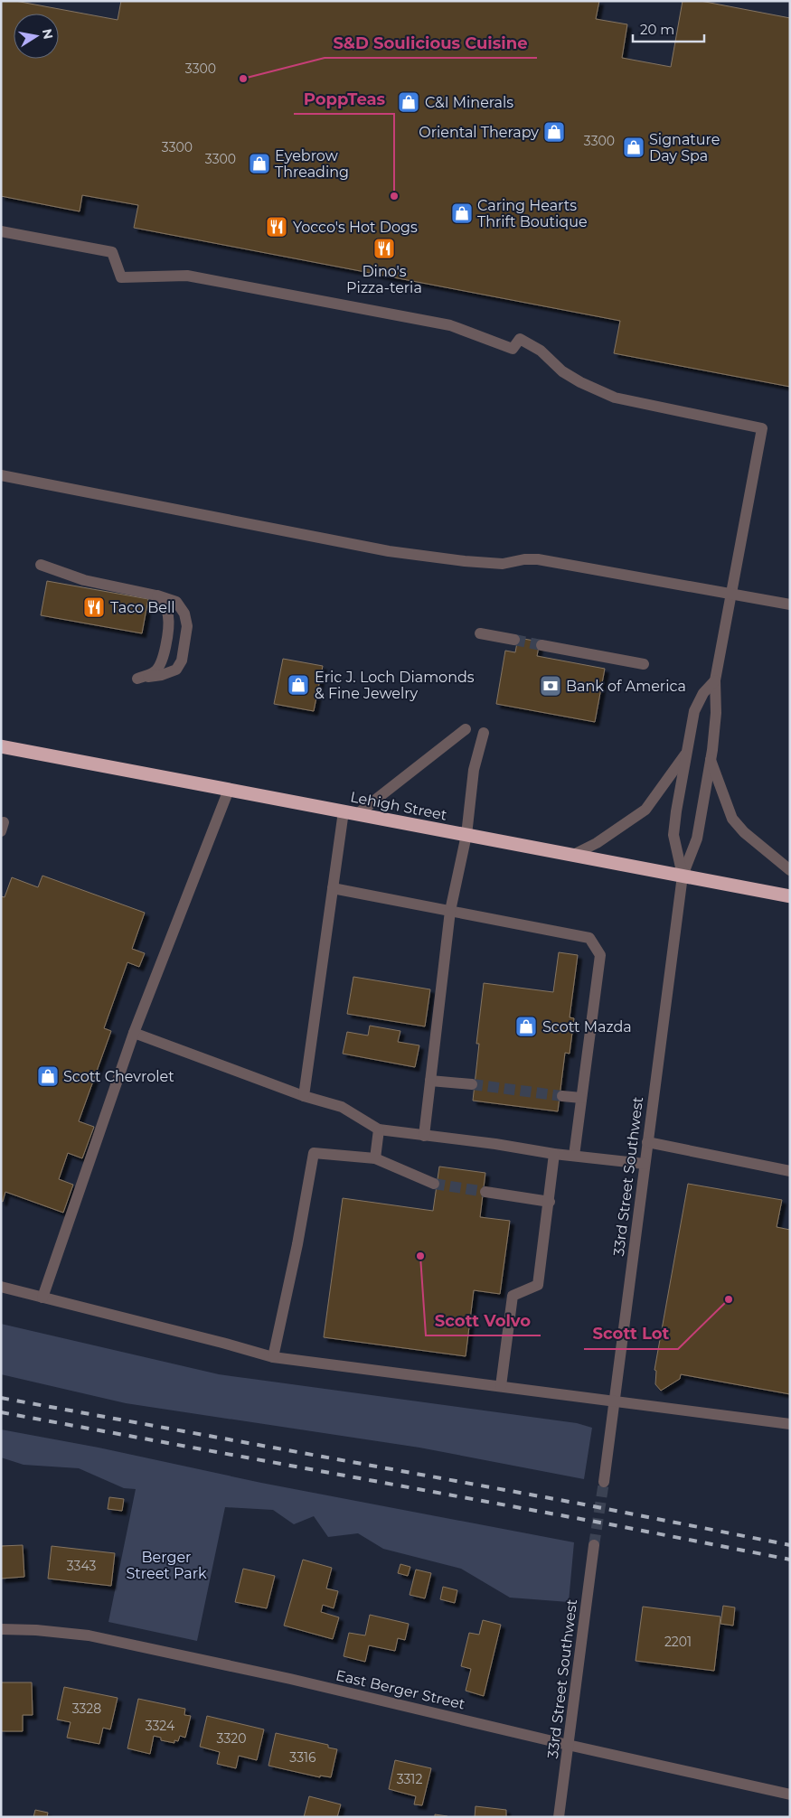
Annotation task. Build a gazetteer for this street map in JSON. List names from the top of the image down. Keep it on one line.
{"streets":{"highway":["Lehigh Street"],"street":["33rd Street Southwest","East Berger Street"]},"crossings":[["Lehigh Street","33rd Street Southwest"],["33rd Street Southwest","East Berger Street"]],"parks":["Berger Street Park"],"places":{"other":["S&D Soulicious Cuisine","PoppTeas","Scott Volvo","Scott Lot"],"shop":["C&I Minerals","Oriental Therapy","Signature Day Spa","Eyebrow Threading","Caring Hearts Thrift Boutique","Eric J. Loch Diamonds & Fine Jewelry","Scott Mazda","Scott Chevrolet"],"restaurant":["Yocco's Hot Dogs","Dino's Pizza-teria","Taco Bell"],"bank":["Bank of America"]},"house_numbers":["3300","3300","3300","3300","3343","2201","3328","3324","3320","3316","3312"],"scale_bar":"20 m","north":"right"}
